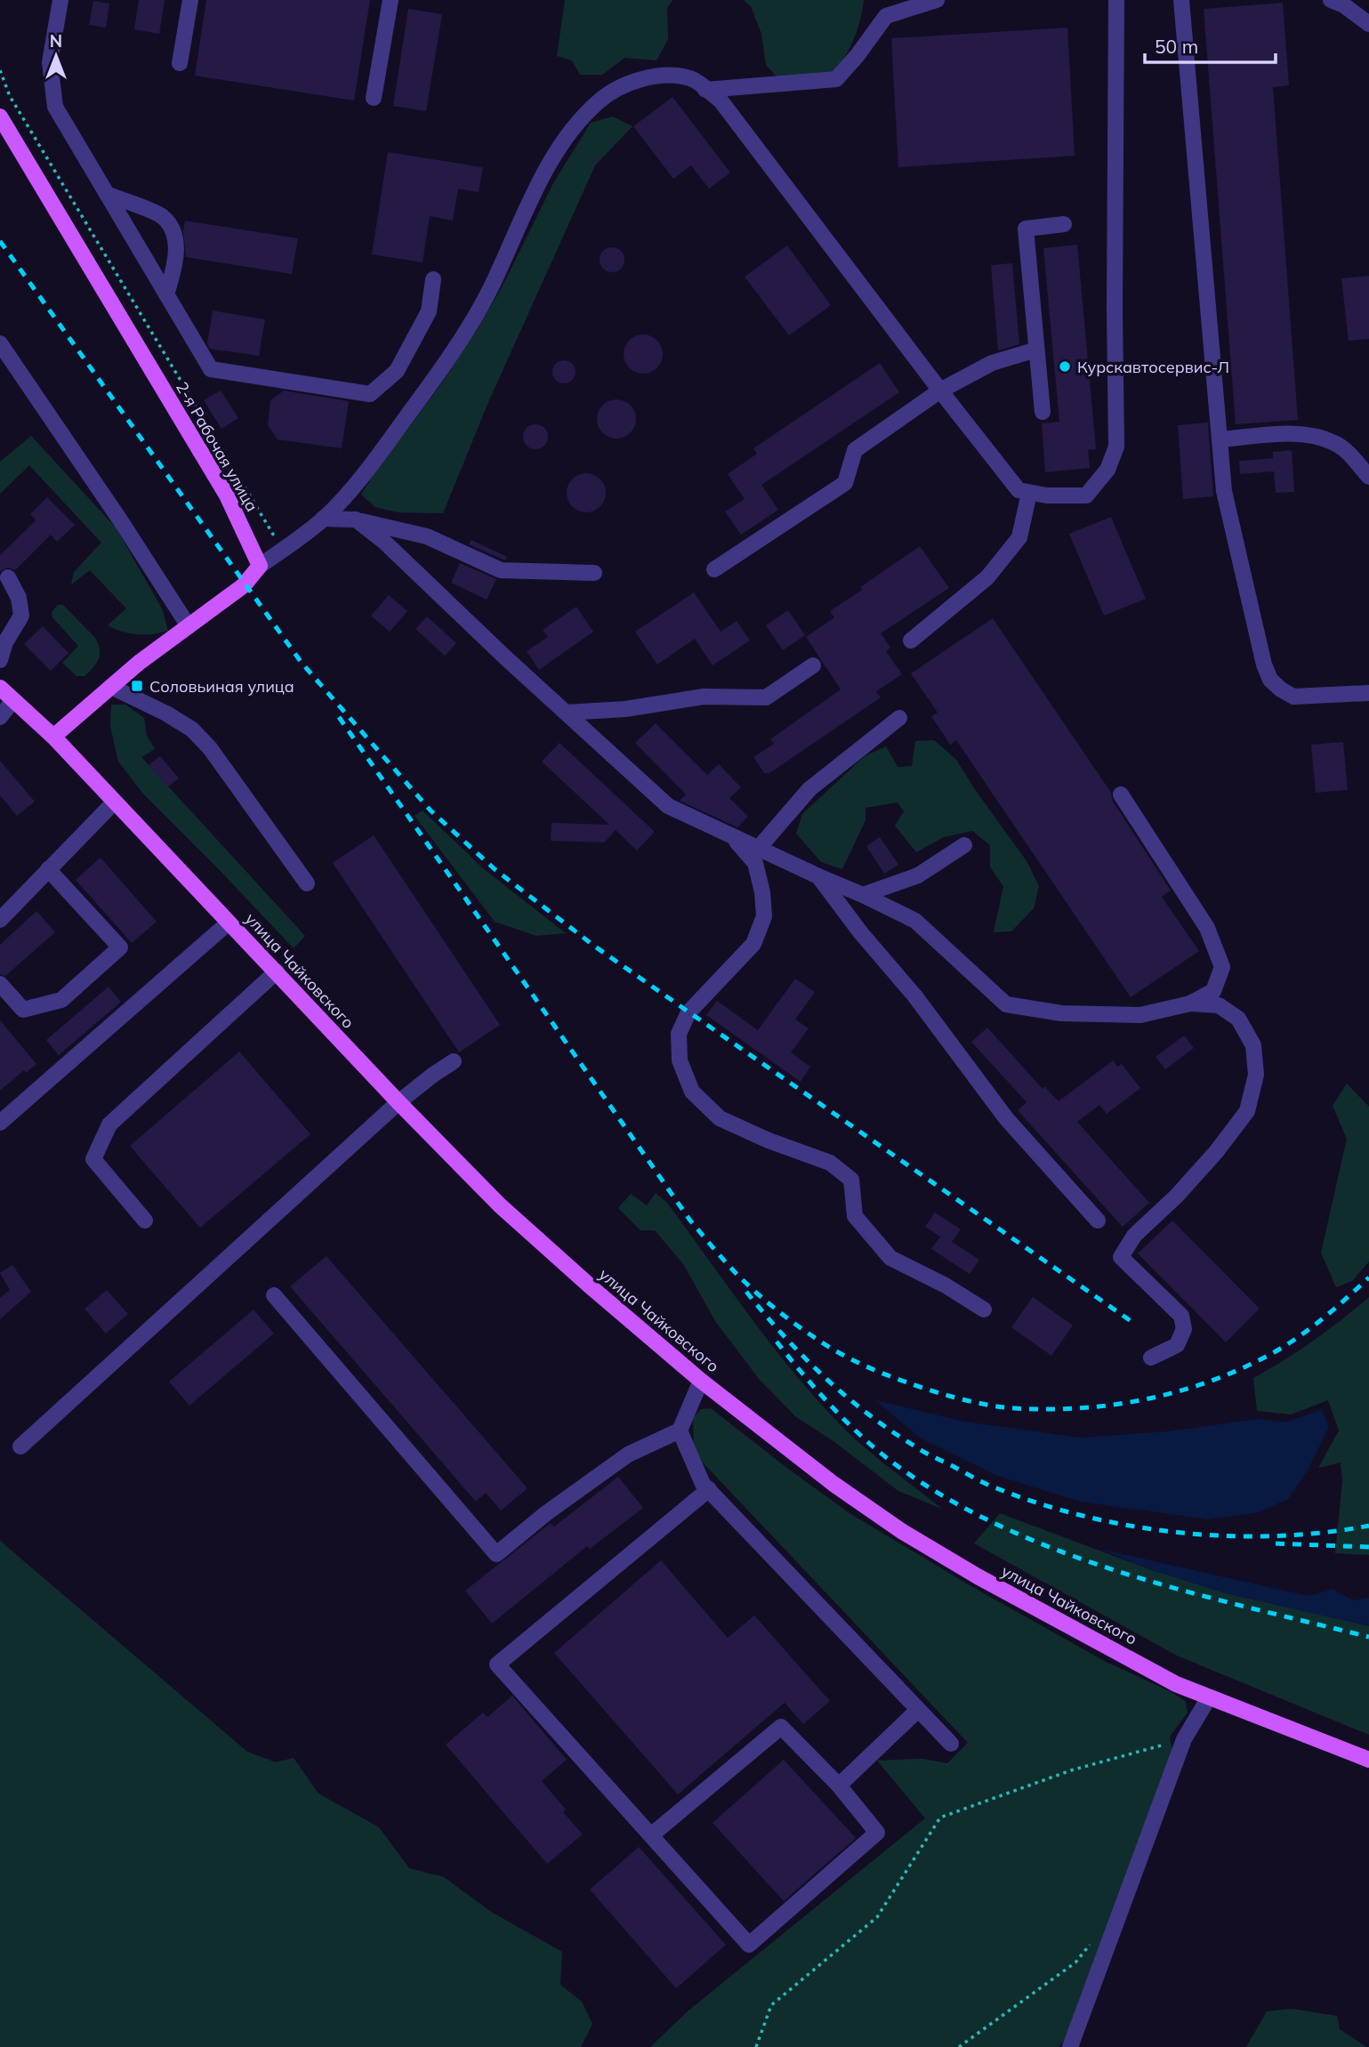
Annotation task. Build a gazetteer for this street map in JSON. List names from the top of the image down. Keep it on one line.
{"streets":{"main road":["2-я Рабочая улица","улица Чайковского"]},"places":{"other":["Курскавтосервис-Л"],"transit":["Соловьиная улица"]},"scale_bar":"50 m","north":"top"}
